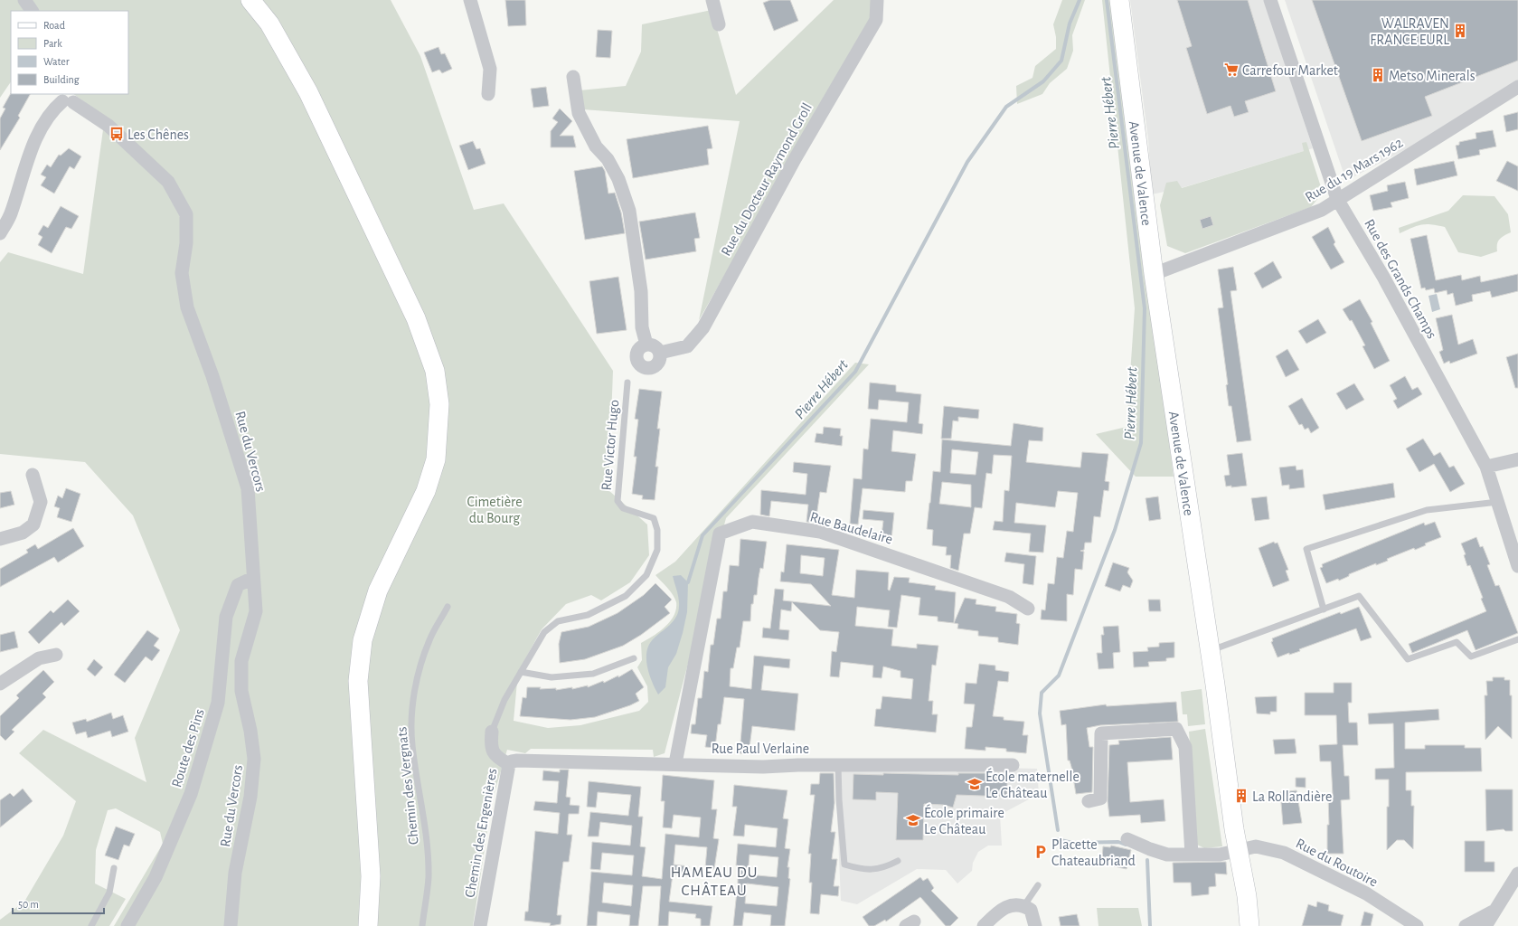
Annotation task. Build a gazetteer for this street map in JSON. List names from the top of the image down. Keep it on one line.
{"streets":{"main road":["Avenue de Valence"],"street":["Rue du 19 Mars 1962","Rue du Docteur Raymond Groll","Rue des Grands Champs","Rue du Vercors","Rue Baudelaire","Route des Pins","Rue Paul Verlaine","Chemin des Engenières","Rue du Routoire"],"lane":["Rue Victor Hugo","Chemin des Vergnats"]},"crossings":[["Rue du 19 Mars 1962","Avenue de Valence"],["Rue du 19 Mars 1962","Rue des Grands Champs"],["Avenue de Valence","Rue du Routoire"],["Rue Victor Hugo","Chemin des Engenières"],["Rue du Vercors","Route des Pins"],["Rue Baudelaire","Rue Paul Verlaine"],["Rue Paul Verlaine","Chemin des Engenières"]],"districts":["HAMEAU DU CHÂTEAU"],"water":["Pierre Hébert"],"parks":["Cimetière du Bourg"],"places":{"building":["WALRAVEN FRANCE EURL","Metso Minerals","La Rollandière"],"supermarket":["Carrefour Market"],"bus stop":["Les Chênes"],"school or university":["École maternelle Le Château","École primaire Le Château"],"parking":["Placette Chateaubriand"]},"legend":["Road","Park","Water","Building"],"scale_bar":"50 m"}
